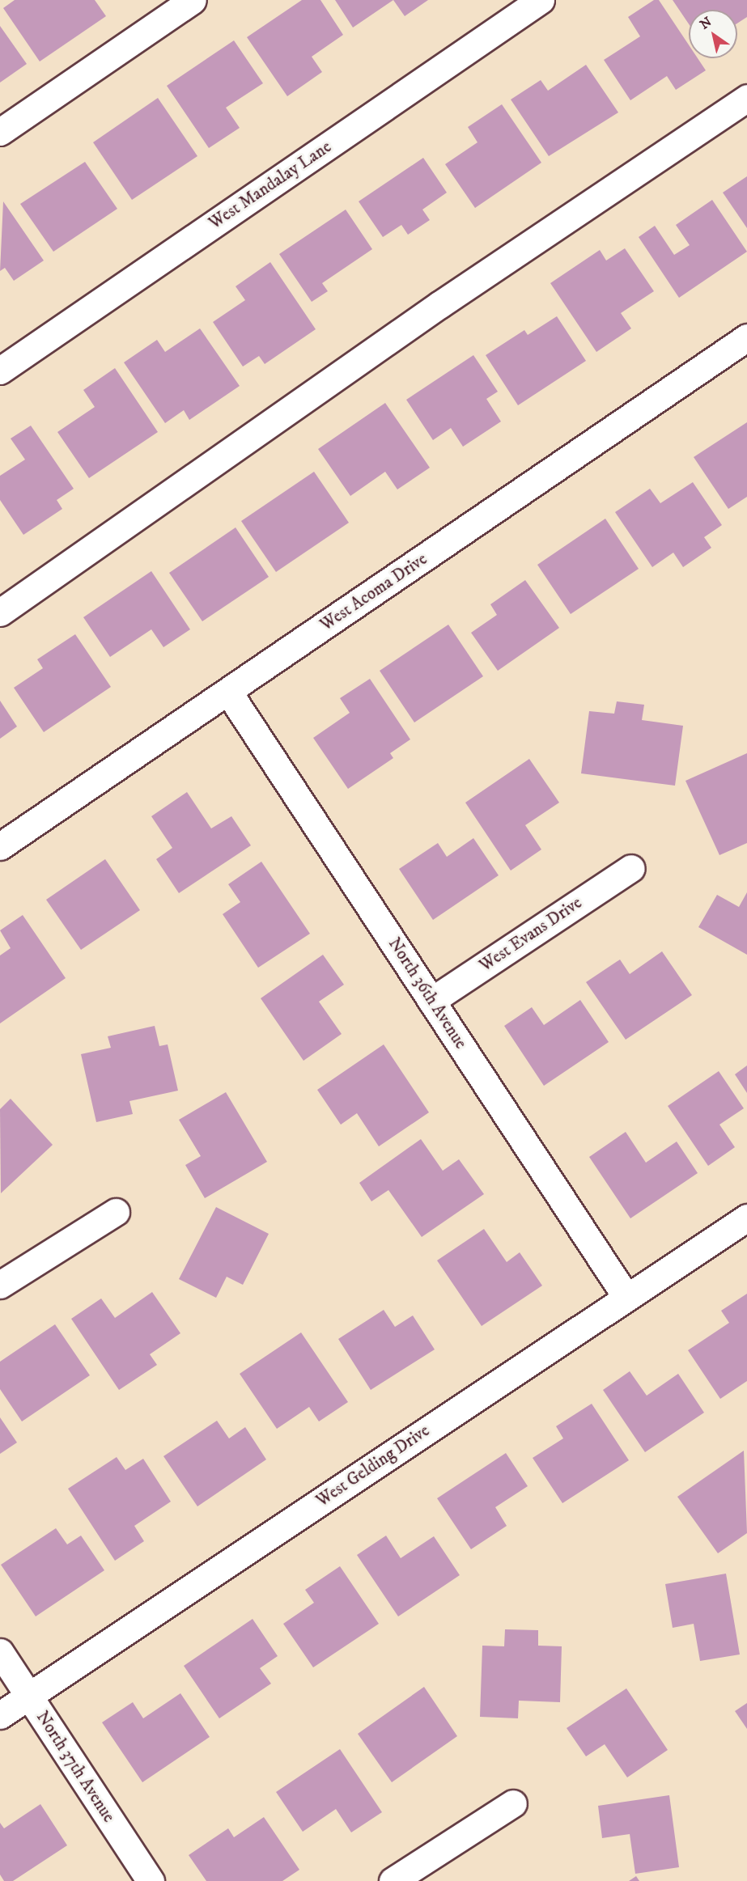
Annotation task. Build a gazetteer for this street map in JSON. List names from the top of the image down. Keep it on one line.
{"streets":{"street":["West Mandalay Lane","West Acoma Drive","West Evans Drive","North 36th Avenue","West Gelding Drive","North 37th Avenue"]},"crossings":[["West Acoma Drive","North 36th Avenue"],["West Evans Drive","North 36th Avenue"],["North 36th Avenue","West Gelding Drive"],["West Gelding Drive","North 37th Avenue"]],"north":"top left"}
